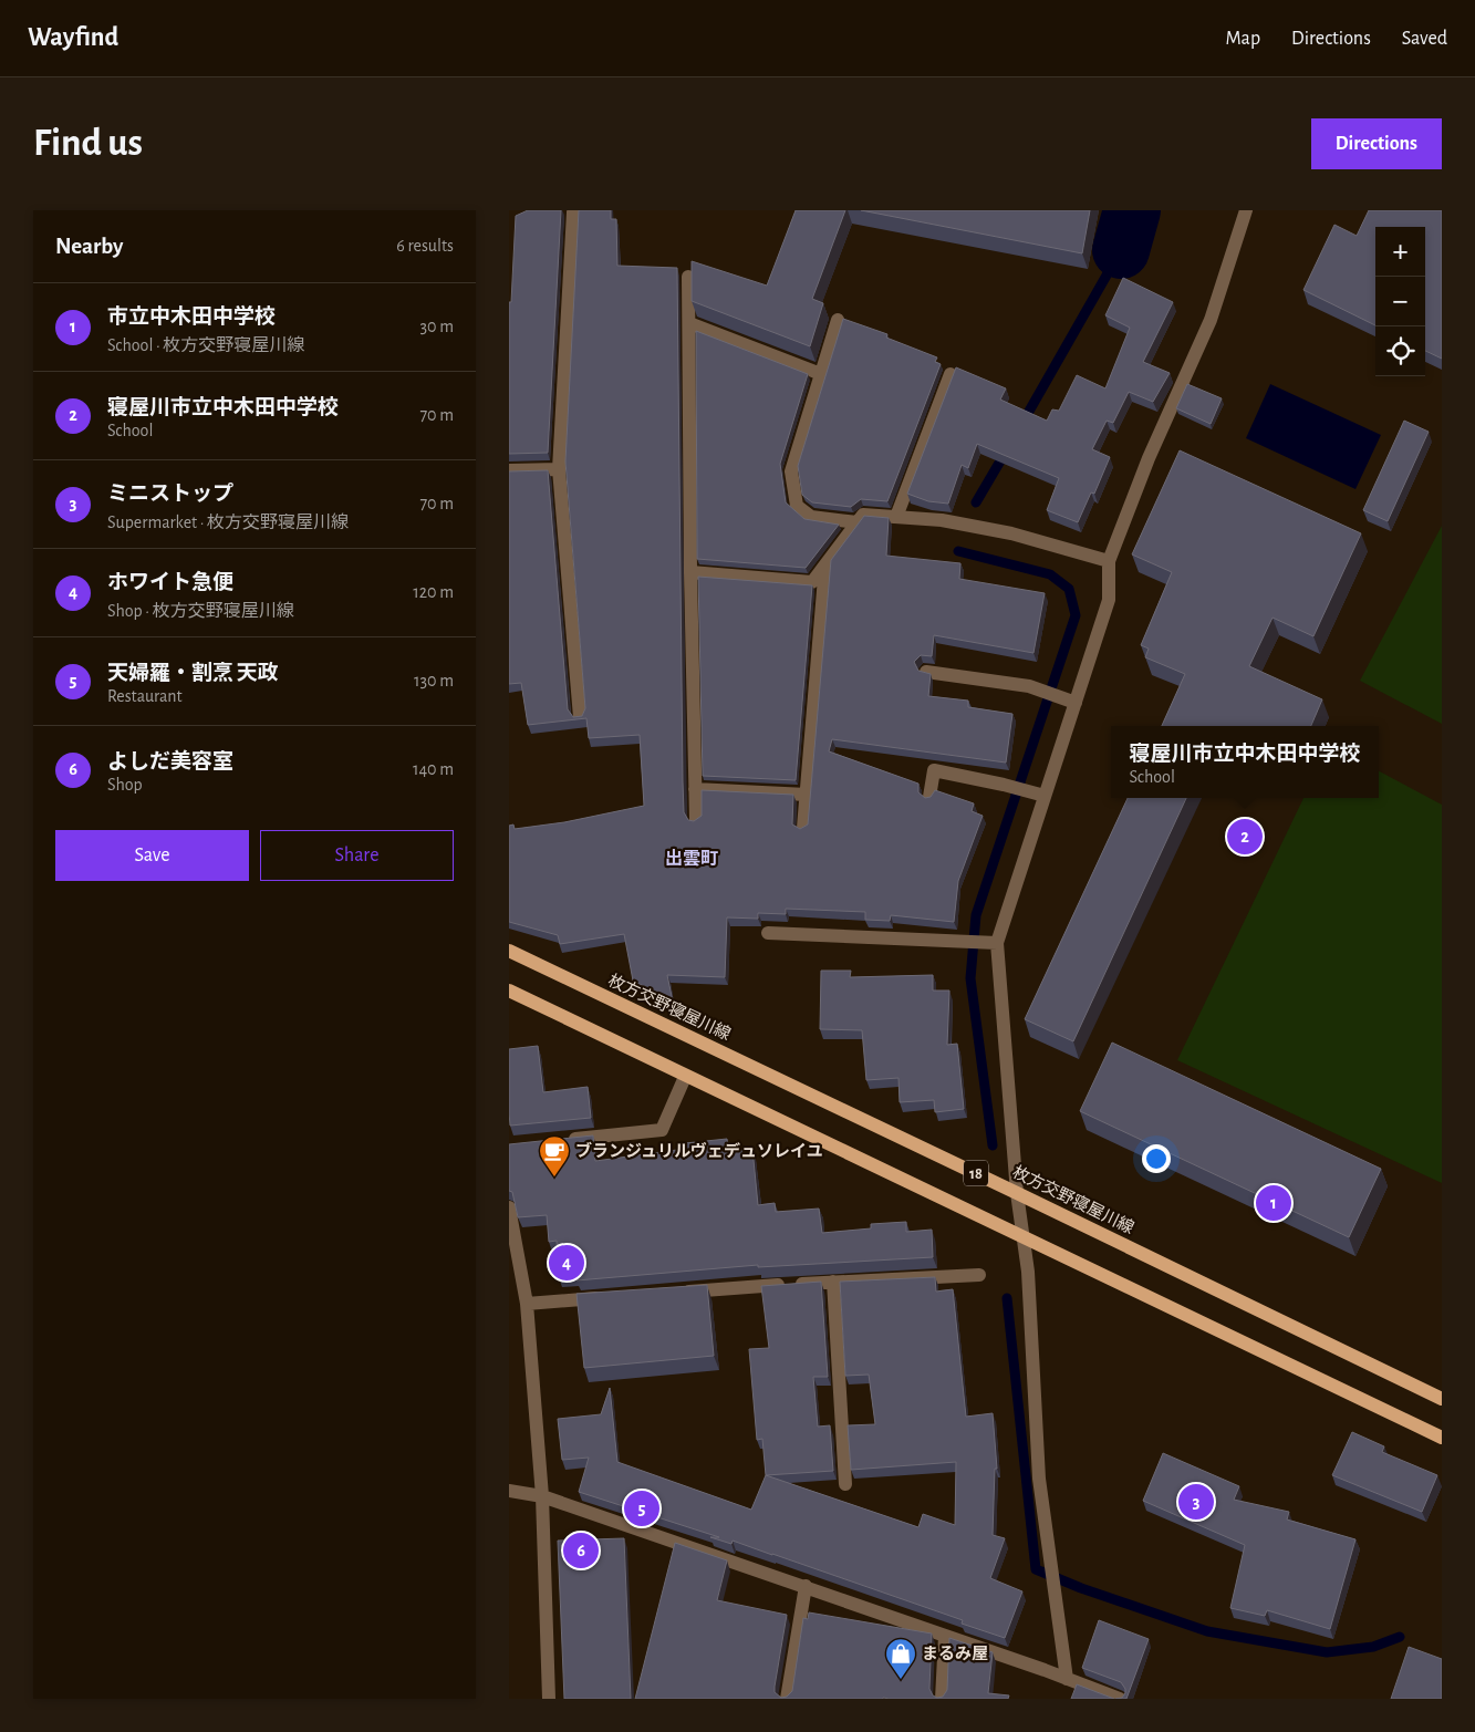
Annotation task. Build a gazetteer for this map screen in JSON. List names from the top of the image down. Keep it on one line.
{"streets":{"main road":["枚方交野寝屋川線","18"]},"districts":["出雲町"],"places":{"cafe":["ブランジュリルヴェデュソレイユ"],"shop":["まるみ屋"]},"page":{"header":"Wayfind","nav":["Map","Directions","Saved"],"buttons":["Directions",["Save","Share"]],"title":"Find us","heading":["Nearby","6 results"],"map_buttons":["+","−"],"list":[{"mark":"1","name":"市立中木田中学校","note":"School · 枚方交野寝屋川線","value":"30 m"},{"mark":"2","name":"寝屋川市立中木田中学校","note":"School","value":"70 m"},{"mark":"3","name":"ミニストップ","note":"Supermarket · 枚方交野寝屋川線","value":"70 m"},{"mark":"4","name":"ホワイト急便","note":"Shop · 枚方交野寝屋川線","value":"120 m"},{"mark":"5","name":"天婦羅・割烹 天政","note":"Restaurant","value":"130 m"},{"mark":"6","name":"よしだ美容室","note":"Shop","value":"140 m"}],"popup":["寝屋川市立中木田中学校","School"],"pins":["2","1","4","3","5","6"]}}
